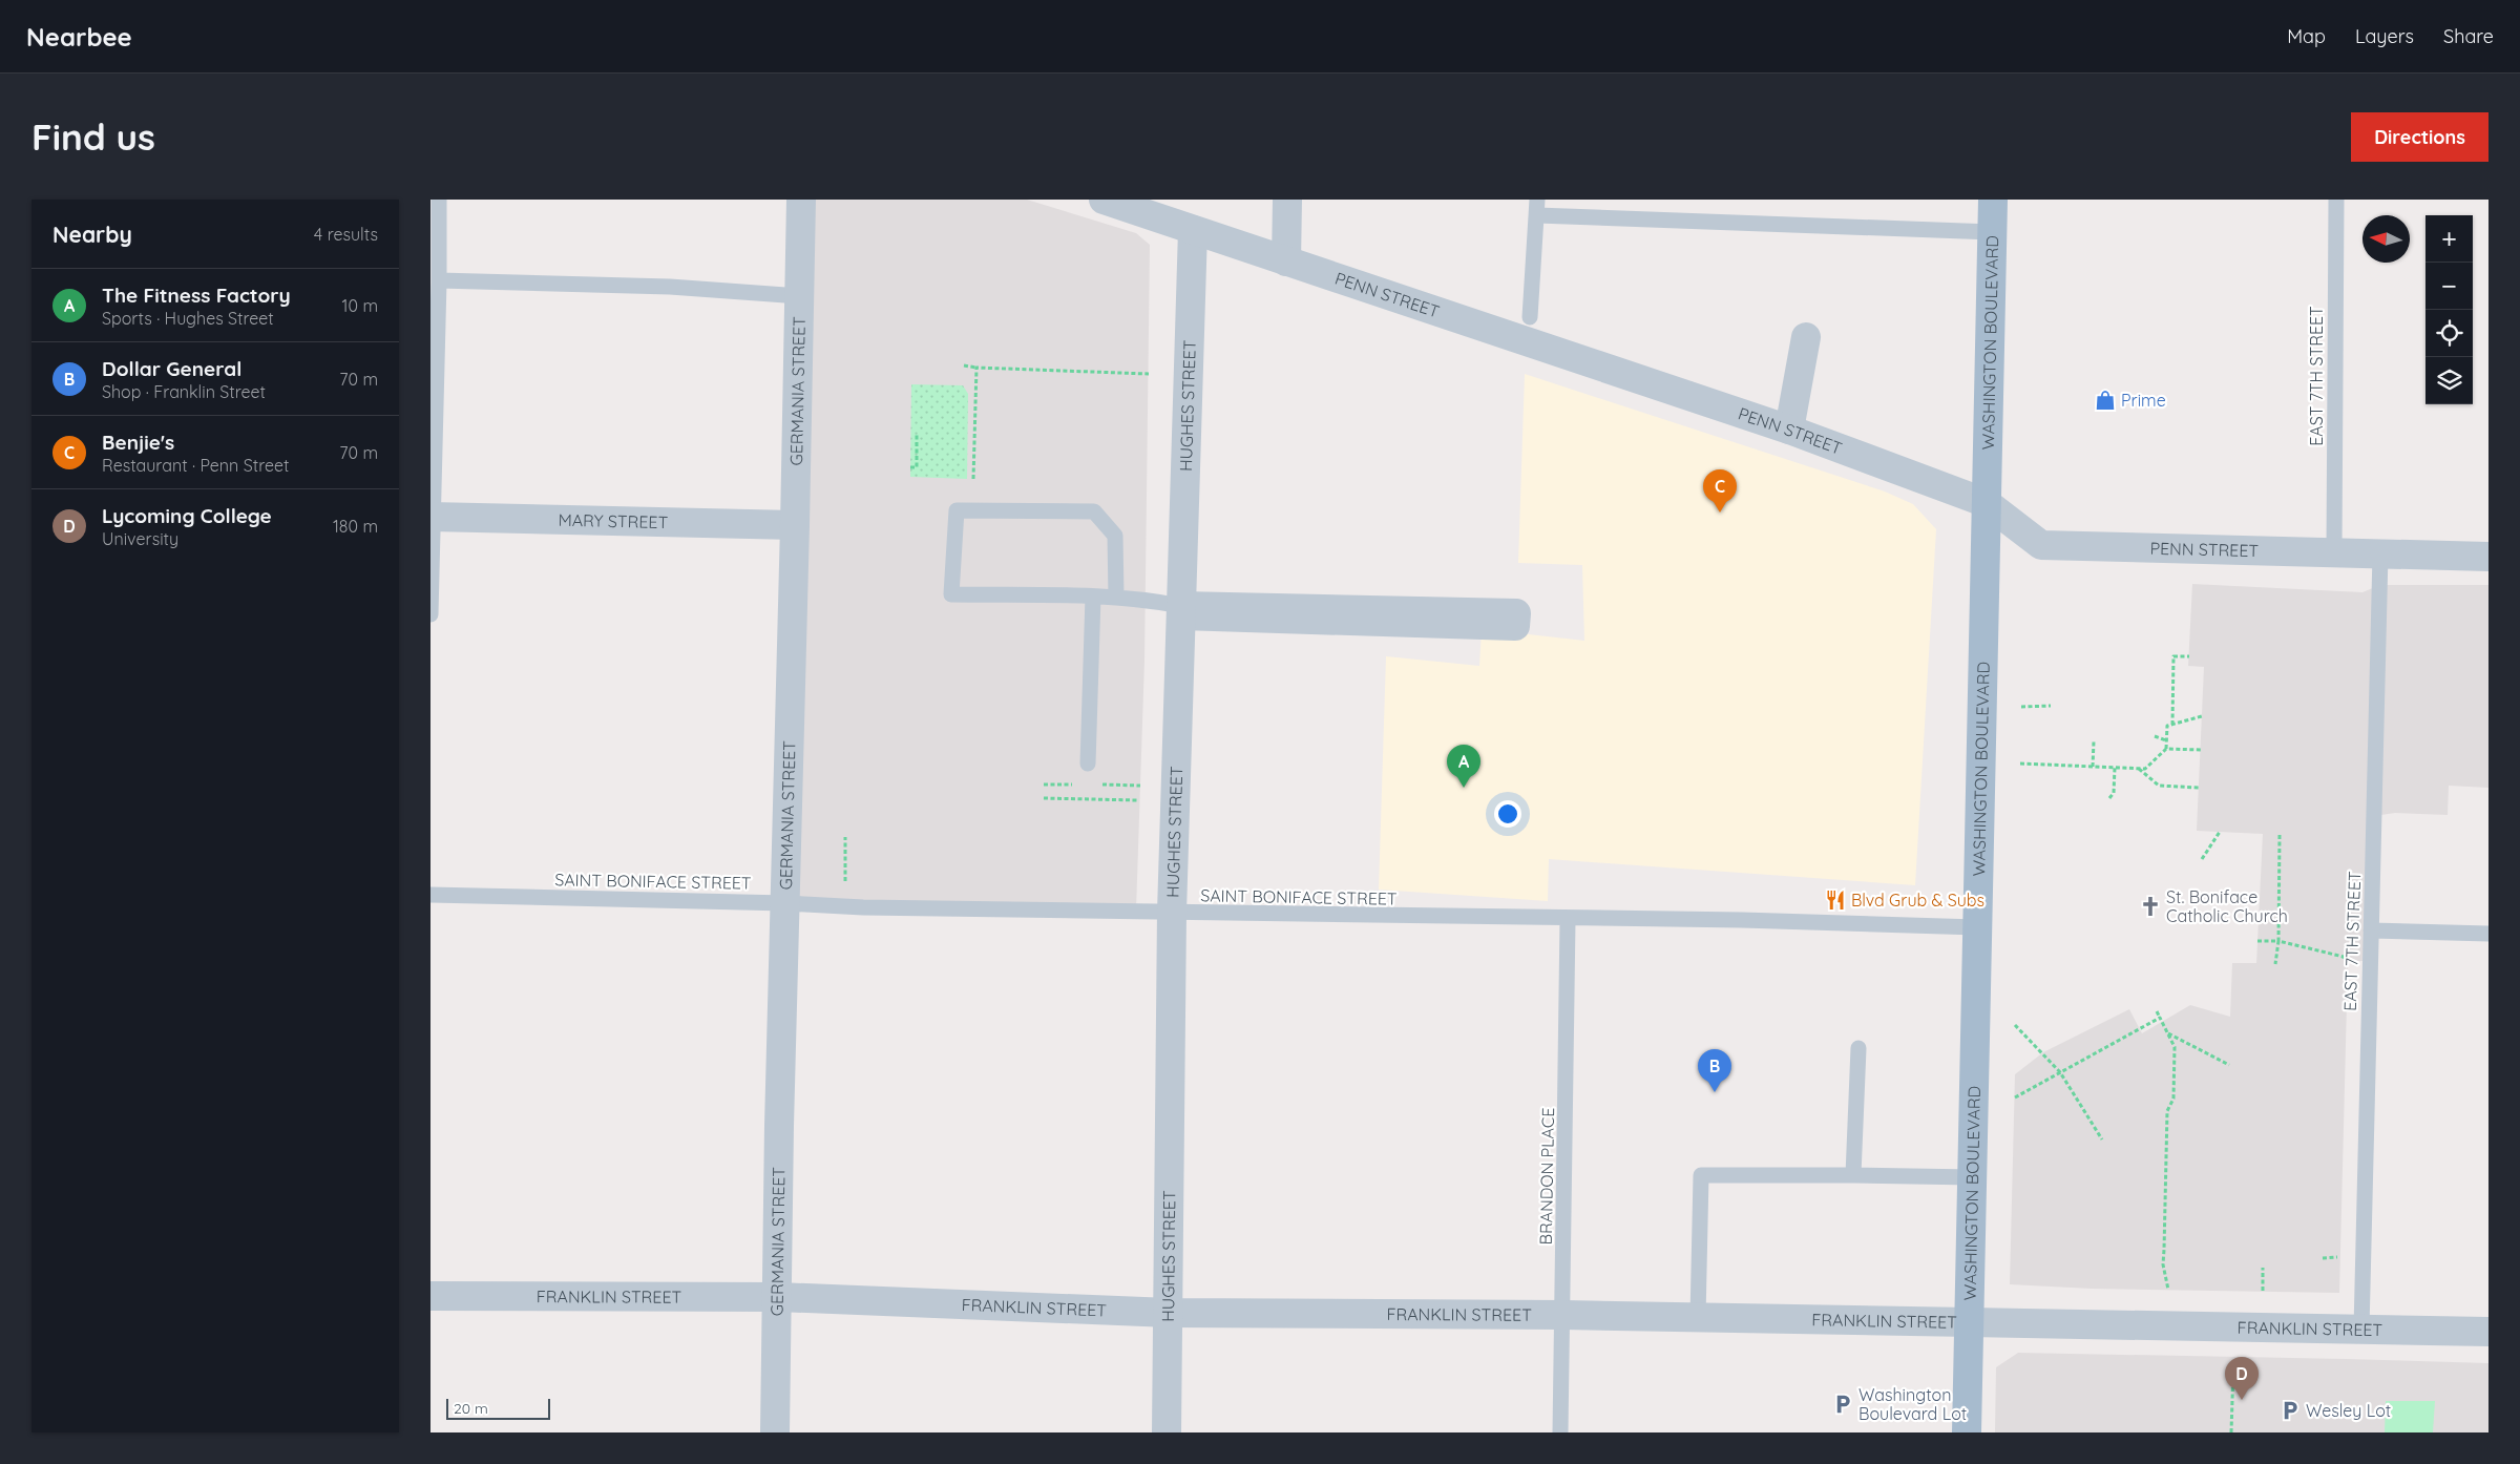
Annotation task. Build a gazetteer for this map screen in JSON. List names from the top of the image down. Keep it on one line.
{"streets":{"main road":["WASHINGTON BOULEVARD"],"street":["PENN STREET","GERMANIA STREET","HUGHES STREET","MARY STREET","FRANKLIN STREET"],"lane":["EAST 7TH STREET","SAINT BONIFACE STREET","BRANDON PLACE"]},"crossings":[["PENN STREET","WASHINGTON BOULEVARD"],["PENN STREET","EAST 7TH STREET"],["PENN STREET","HUGHES STREET"],["WASHINGTON BOULEVARD","SAINT BONIFACE STREET"],["WASHINGTON BOULEVARD","FRANKLIN STREET"],["EAST 7TH STREET","FRANKLIN STREET"],["GERMANIA STREET","MARY STREET"],["GERMANIA STREET","SAINT BONIFACE STREET"],["GERMANIA STREET","FRANKLIN STREET"],["HUGHES STREET","SAINT BONIFACE STREET"],["HUGHES STREET","FRANKLIN STREET"],["SAINT BONIFACE STREET","BRANDON PLACE"],["BRANDON PLACE","FRANKLIN STREET"]],"places":{"shop":["Prime"],"restaurant":["Blvd Grub & Subs"],"church":["St. Boniface Catholic Church"],"parking":["Washington Boulevard Lot","Wesley Lot"]},"scale_bar":"20 m","north":"left","page":{"header":"Nearbee","nav":["Map","Layers","Share"],"buttons":"Directions","title":"Find us","heading":["Nearby","4 results"],"map_buttons":["+","−"],"list":[{"mark":"A","name":"The Fitness Factory","note":"Sports · Hughes Street","value":"10 m"},{"mark":"B","name":"Dollar General","note":"Shop · Franklin Street","value":"70 m"},{"mark":"C","name":"Benjie's","note":"Restaurant · Penn Street","value":"70 m"},{"mark":"D","name":"Lycoming College","note":"University","value":"180 m"}],"pins":["C","A","B","D"],"scale":"20 m"}}
